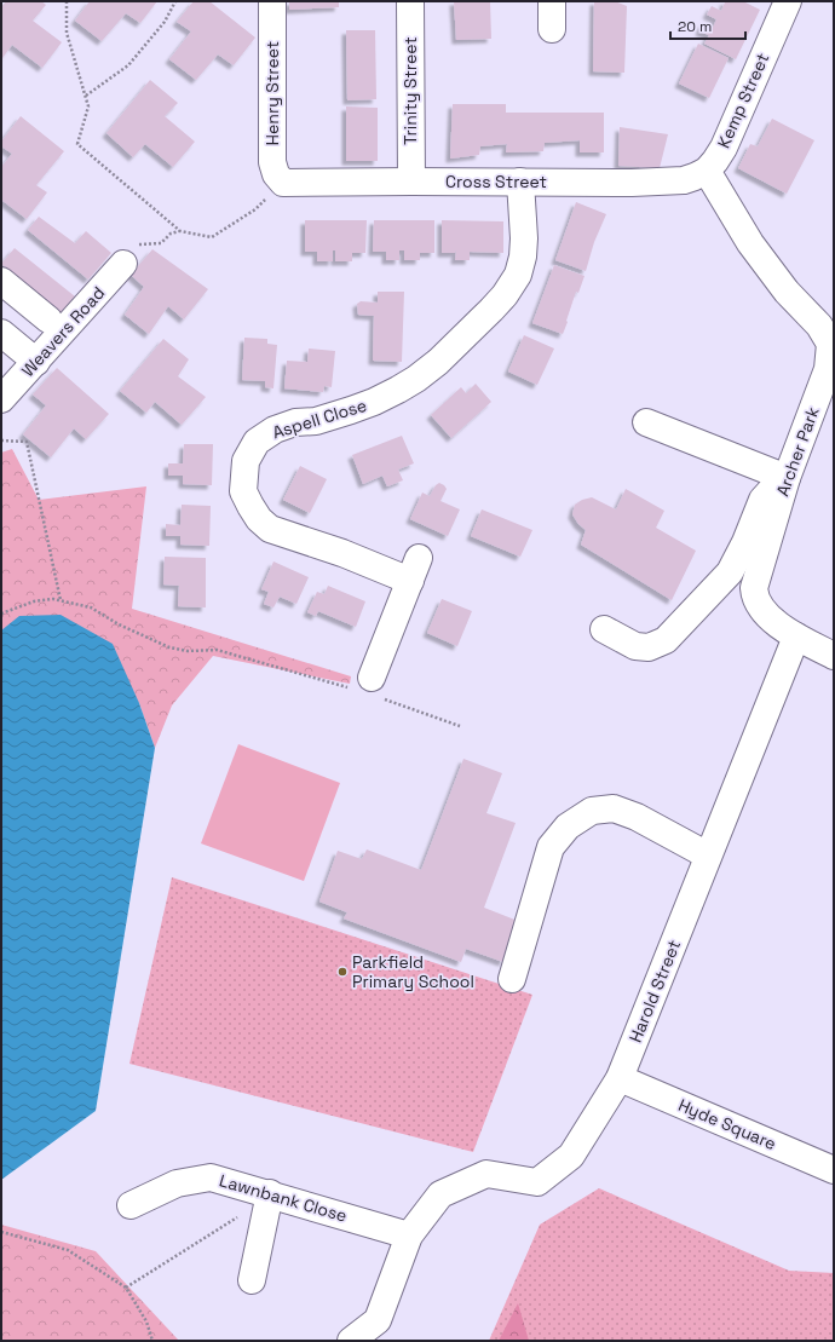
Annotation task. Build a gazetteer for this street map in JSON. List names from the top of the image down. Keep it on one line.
{"streets":{"street":["Trinity Street","Henry Street","Kemp Street","Cross Street","Weavers Road","Aspell Close","Archer Park","Harold Street","Hyde Square","Lawnbank Close"]},"crossings":[["Trinity Street","Cross Street"],["Henry Street","Cross Street"],["Kemp Street","Cross Street"],["Kemp Street","Archer Park"],["Cross Street","Aspell Close"],["Cross Street","Archer Park"],["Archer Park","Harold Street"],["Harold Street","Hyde Square"],["Harold Street","Lawnbank Close"]],"places":["Parkfield Primary School"],"scale_bar":"20 m"}
